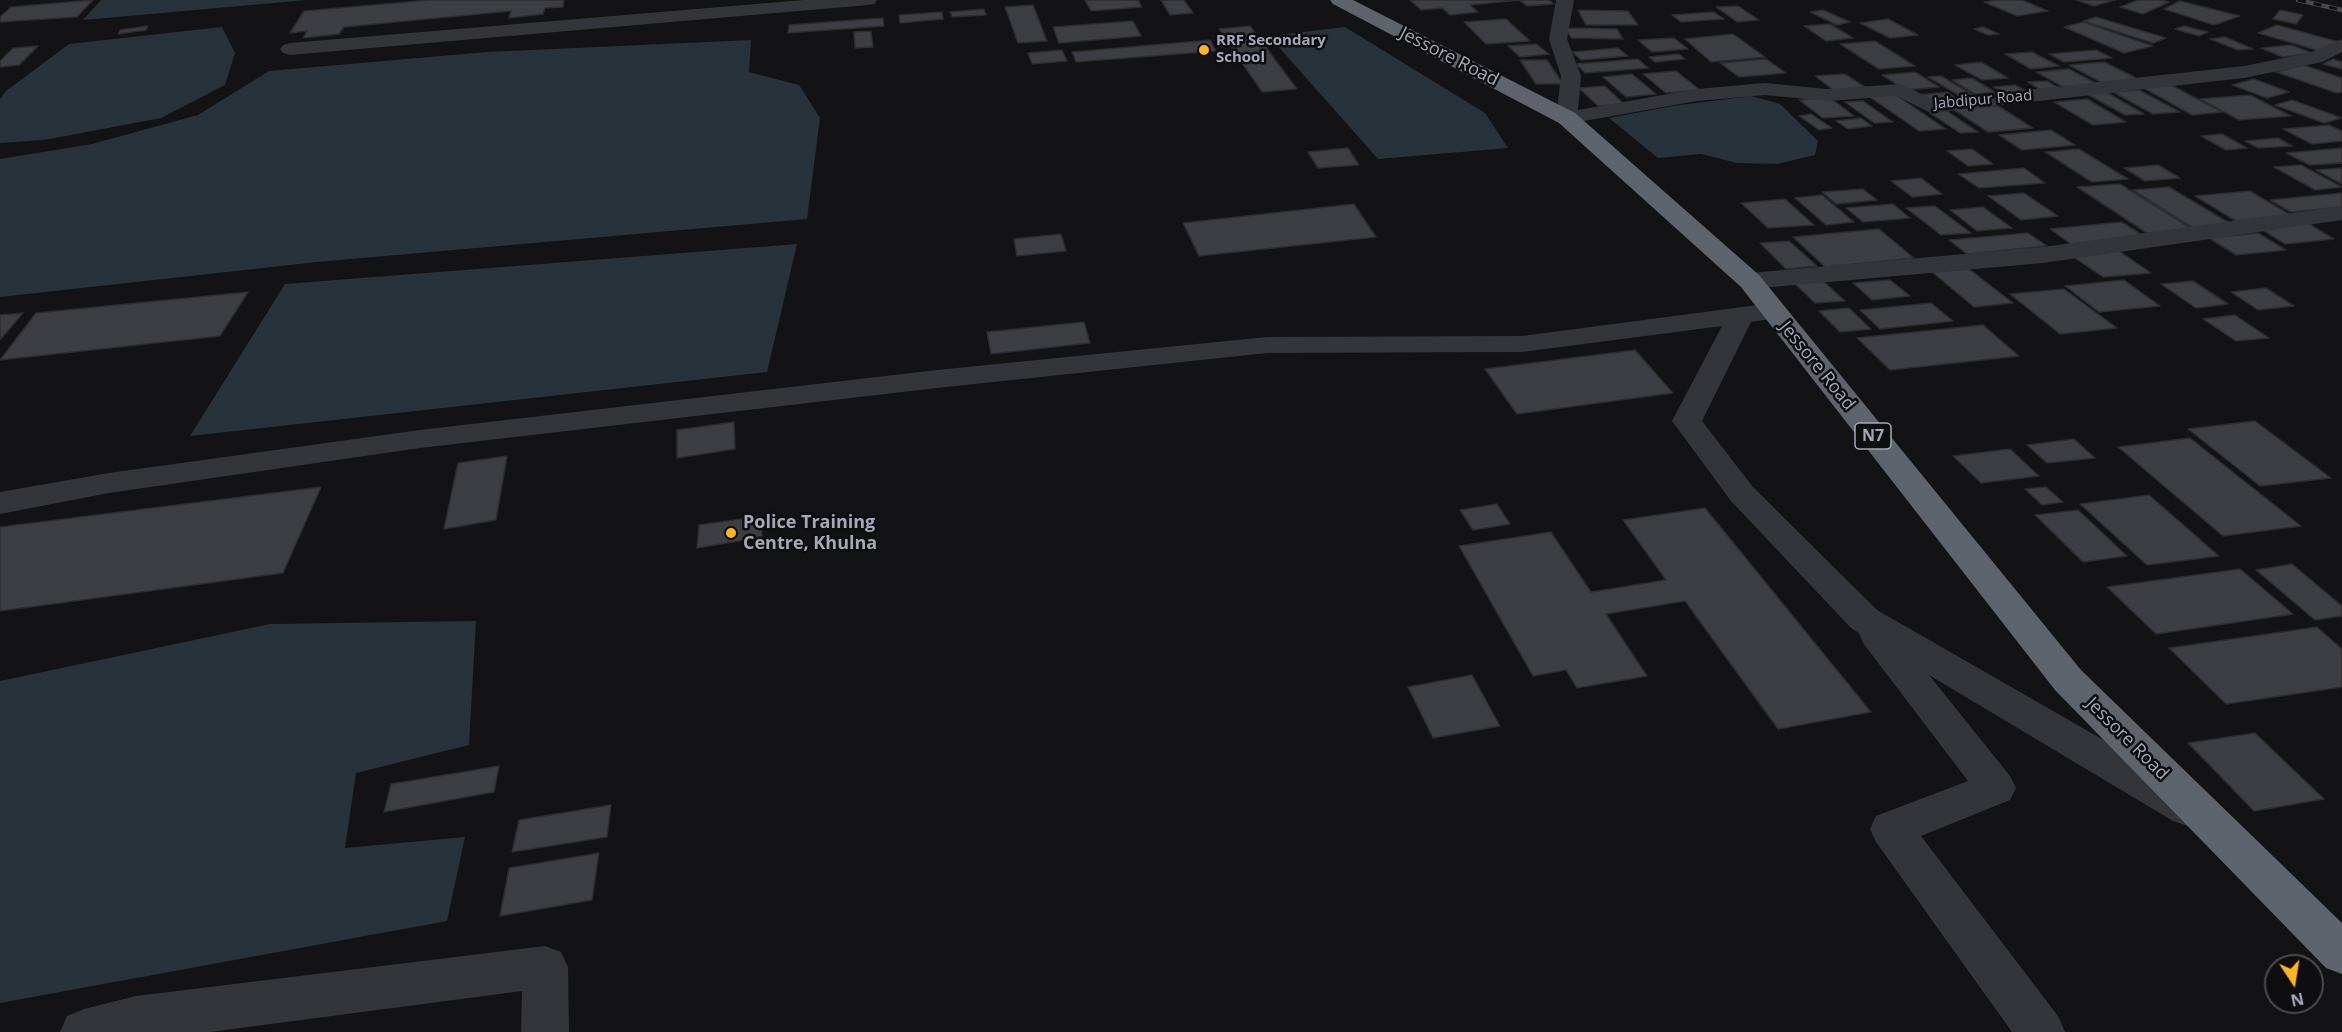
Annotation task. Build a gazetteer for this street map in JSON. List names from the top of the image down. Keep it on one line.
{"streets":{"highway":["Jessore Road","N7"],"street":["Jabdipur Road"]},"crossings":[["Jessore Road","Jabdipur Road"]],"places":["RRF Secondary School","Police Training Centre, Khulna"],"north":"bottom"}
